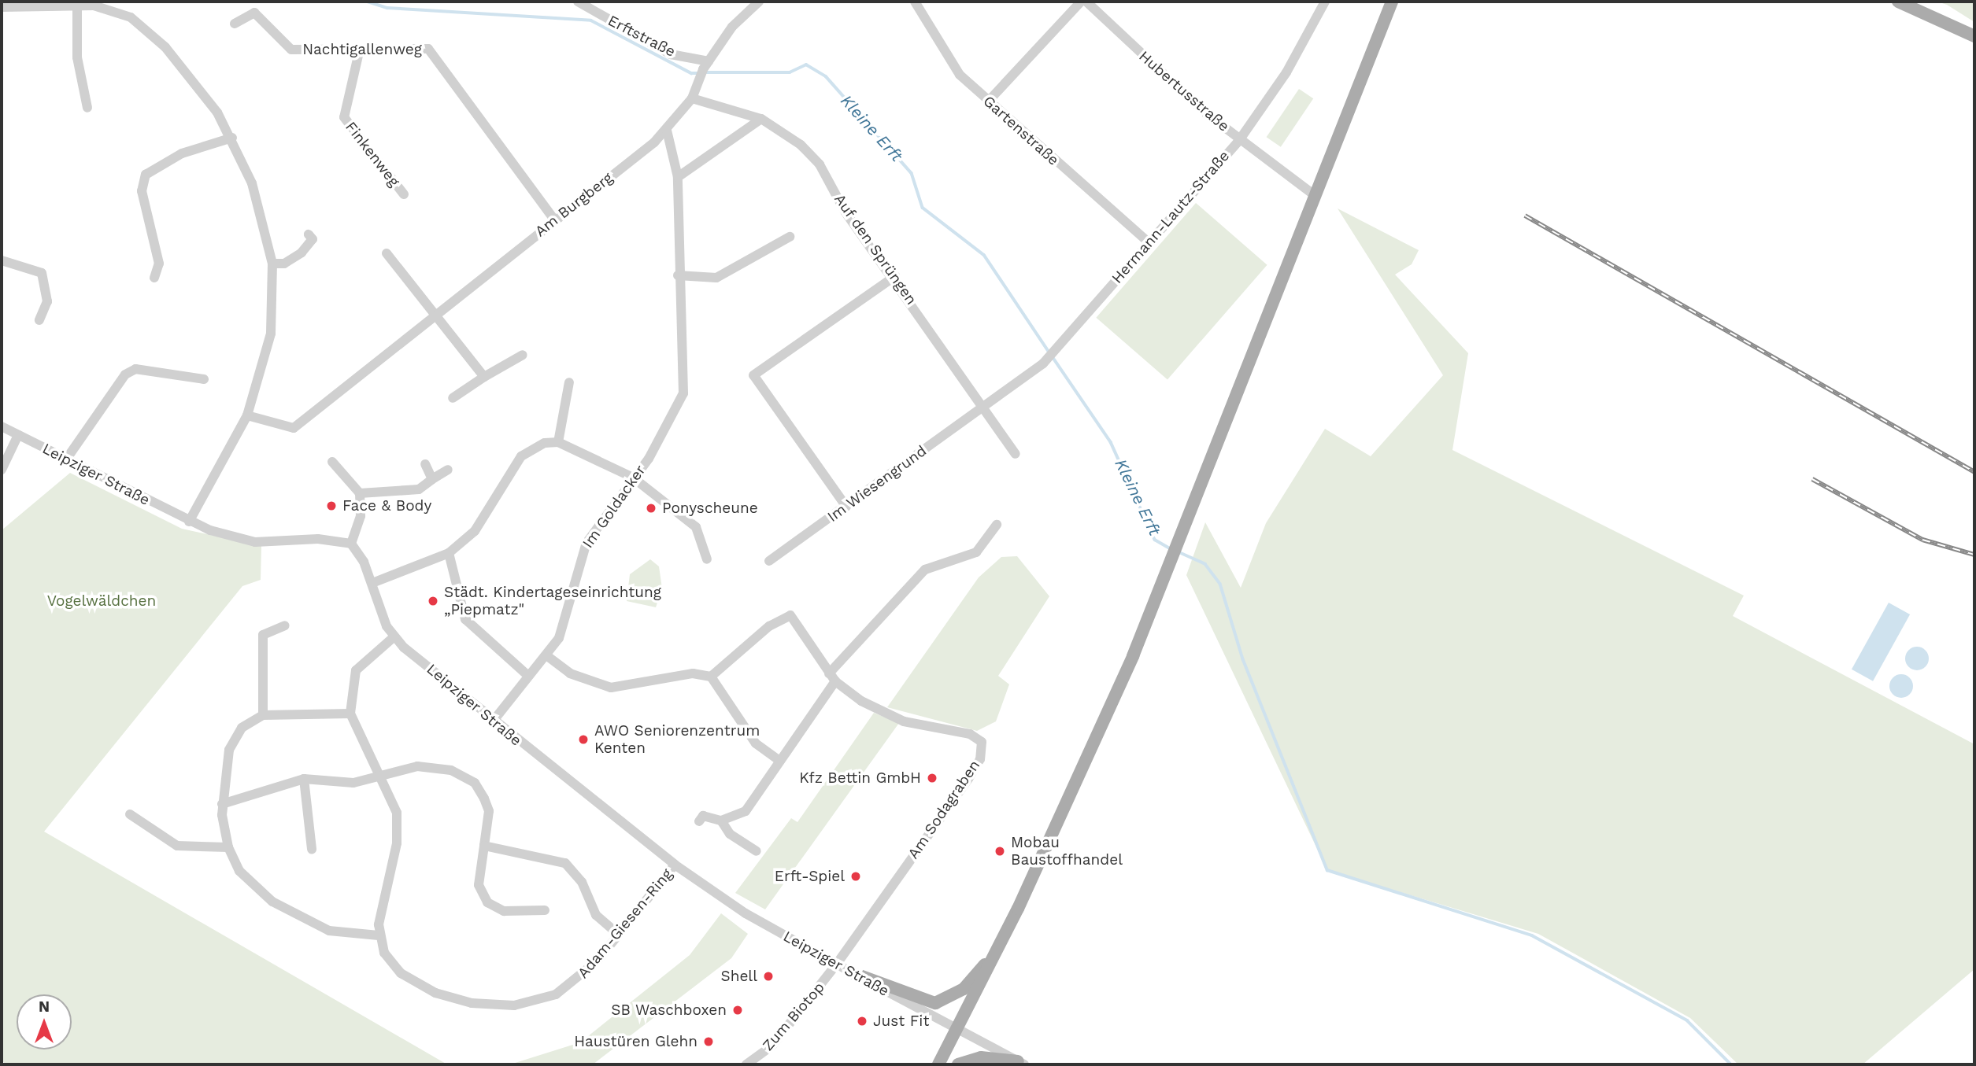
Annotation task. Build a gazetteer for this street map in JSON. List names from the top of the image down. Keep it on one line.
{"streets":{"street":["Erftstraße","Nachtigallenweg","Hubertusstraße","Gartenstraße","Finkenweg","Am Burgberg","Hermann-Lautz-Straße","Auf den Sprüngen","Leipziger Straße","Im Wiesengrund","Im Goldacker","Am Sodagraben","Adam-Giesen-Ring","Zum Biotop"]},"crossings":[["Erftstraße","Am Burgberg"],["Nachtigallenweg","Finkenweg"],["Nachtigallenweg","Am Burgberg"],["Hubertusstraße","Hermann-Lautz-Straße"],["Gartenstraße","Hermann-Lautz-Straße"],["Am Burgberg","Auf den Sprüngen"],["Am Burgberg","Im Goldacker"],["Hermann-Lautz-Straße","Auf den Sprüngen"],["Hermann-Lautz-Straße","Im Wiesengrund"],["Auf den Sprüngen","Im Wiesengrund"],["Leipziger Straße","Im Goldacker"],["Leipziger Straße","Am Sodagraben"],["Leipziger Straße","Adam-Giesen-Ring"],["Leipziger Straße","Zum Biotop"],["Am Sodagraben","Zum Biotop"]],"water":["Kleine Erft"],"parks":["Vogelwäldchen"],"places":["Face & Body","Ponyscheune","Städt. Kindertageseinrichtung „Piepmatz\"","AWO Seniorenzentrum Kenten","Kfz Bettin GmbH","Mobau Baustoffhandel","Erft-Spiel","Shell","SB Waschboxen","Just Fit","Haustüren Glehn"],"north":"top"}
